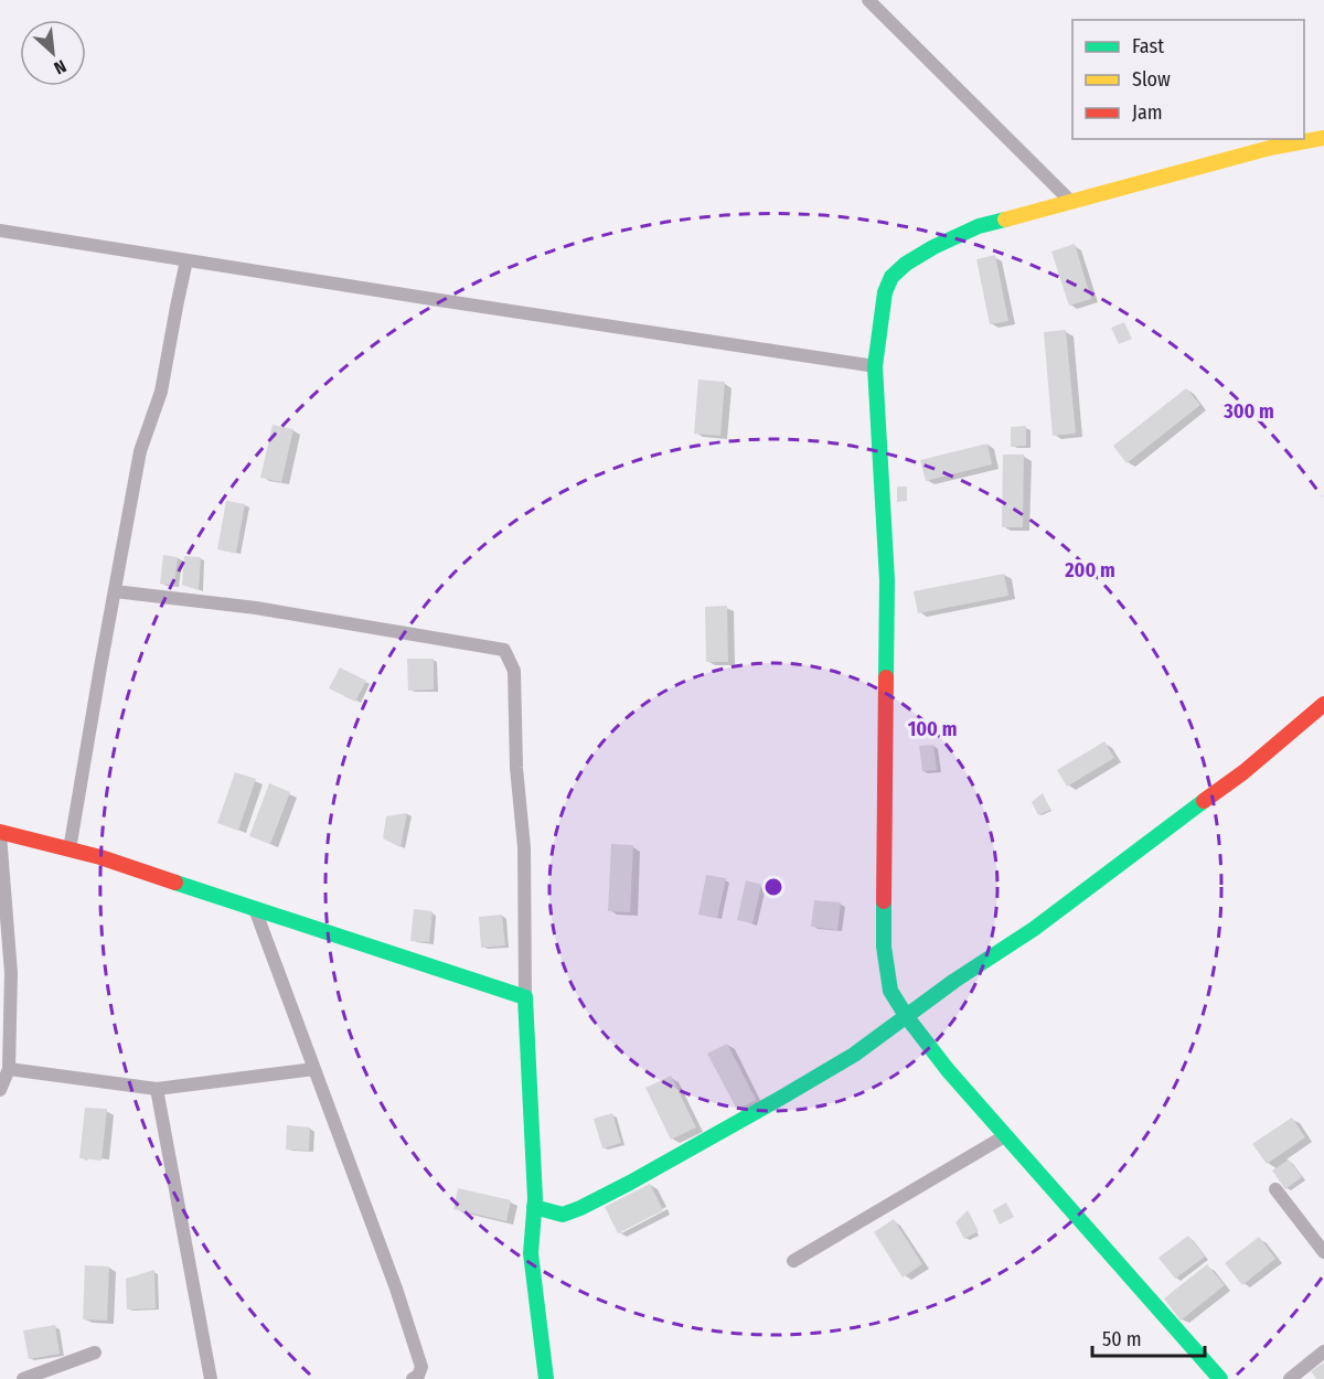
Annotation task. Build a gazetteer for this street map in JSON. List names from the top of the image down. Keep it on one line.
{"legend":["Fast","Slow","Jam"],"scale_bar":"50 m","north":"bottom right","rings":["300 m","200 m","100 m"]}
